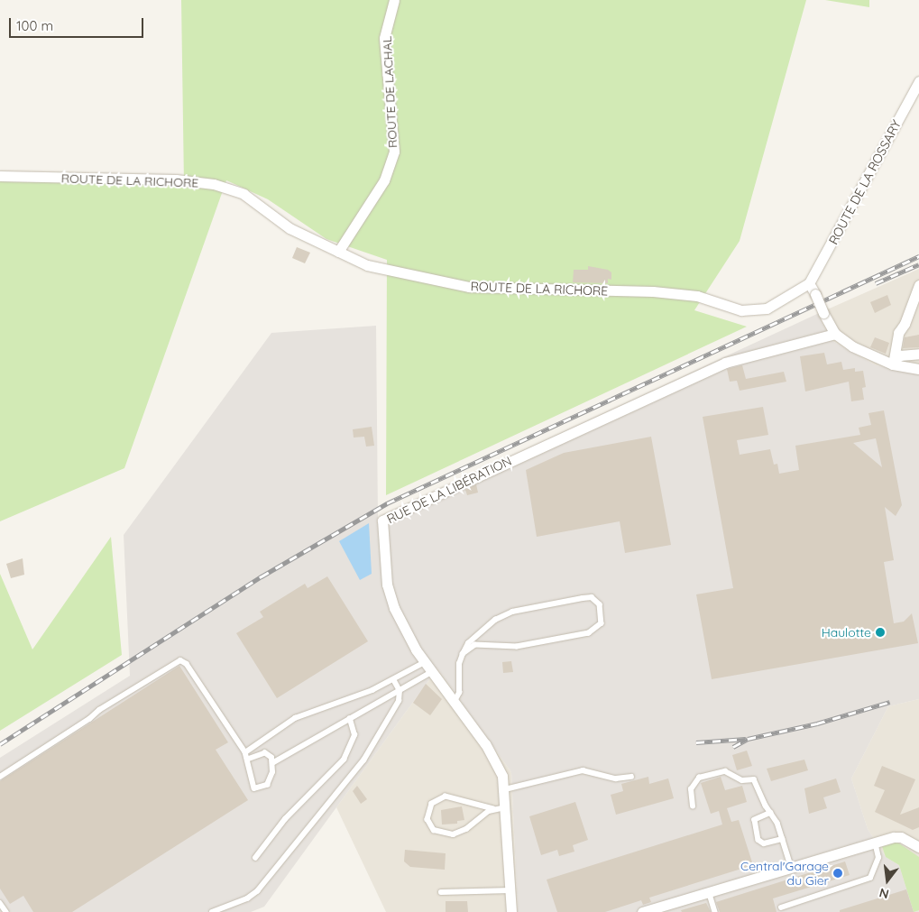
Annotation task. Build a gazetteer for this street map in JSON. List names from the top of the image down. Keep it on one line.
{"streets":{"street":["ROUTE DE LACHAL","ROUTE DE LA RICHORE","ROUTE DE LA ROSSARY","RUE DE LA LIBÉRATION"]},"crossings":[["ROUTE DE LACHAL","ROUTE DE LA RICHORE"],["ROUTE DE LA RICHORE","ROUTE DE LA ROSSARY"]],"places":["Haulotte","Central'Garage du Gier"],"scale_bar":"100 m","north":"bottom"}
